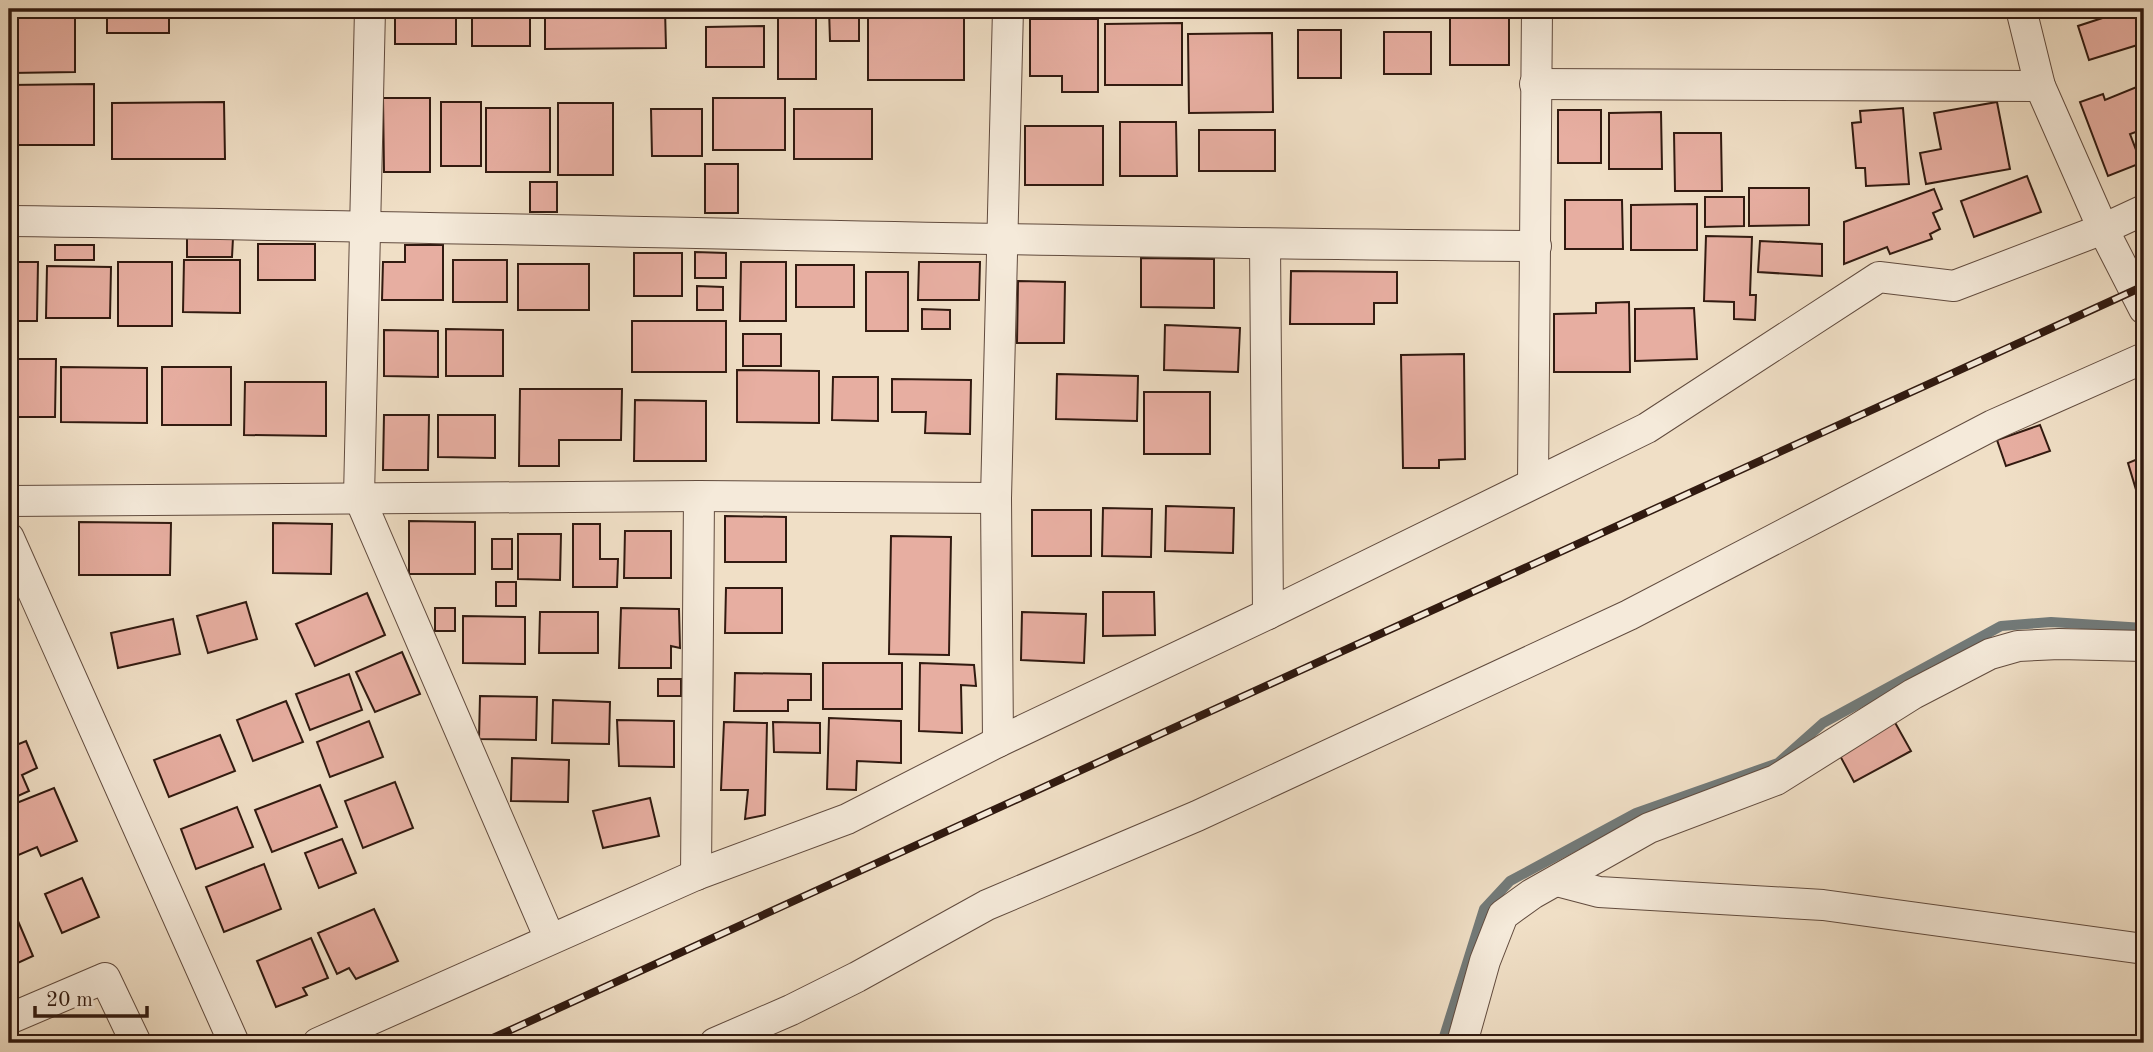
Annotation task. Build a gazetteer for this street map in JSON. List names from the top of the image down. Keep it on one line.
{"scale_bar":"20 m"}
